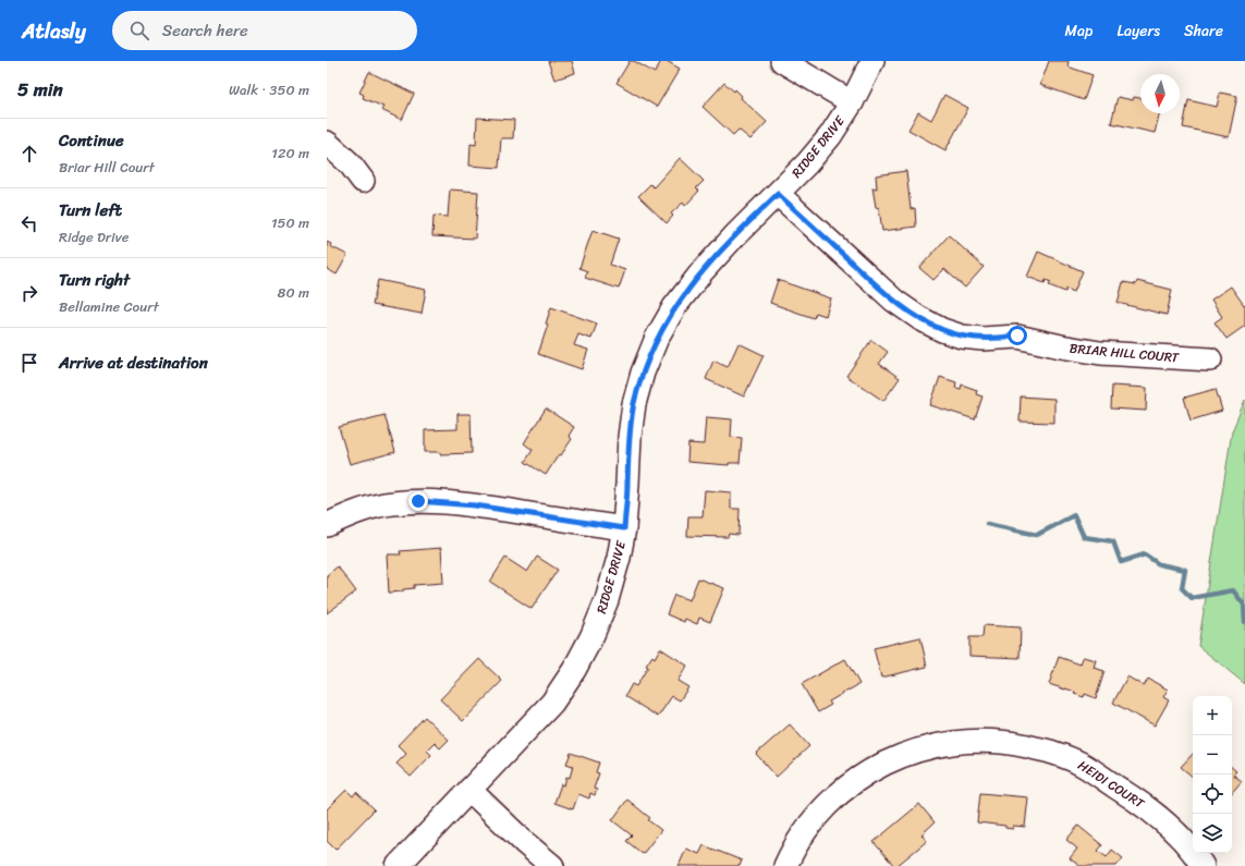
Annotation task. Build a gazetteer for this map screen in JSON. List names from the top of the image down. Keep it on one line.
{"streets":{"street":["RIDGE DRIVE","BRIAR HILL COURT","HEIDI COURT"]},"crossings":[["RIDGE DRIVE","BRIAR HILL COURT"]],"north":"bottom","page":{"header":"Atlasly","search":"Search here","nav":["Map","Layers","Share"],"heading":["5 min","Walk · 350 m"],"list":[["Continue","Briar Hill Court","120 m"],["Turn left","Ridge Drive","150 m"],["Turn right","Bellamine Court","80 m"],"Arrive at destination"],"map_buttons":["+","−"]}}
